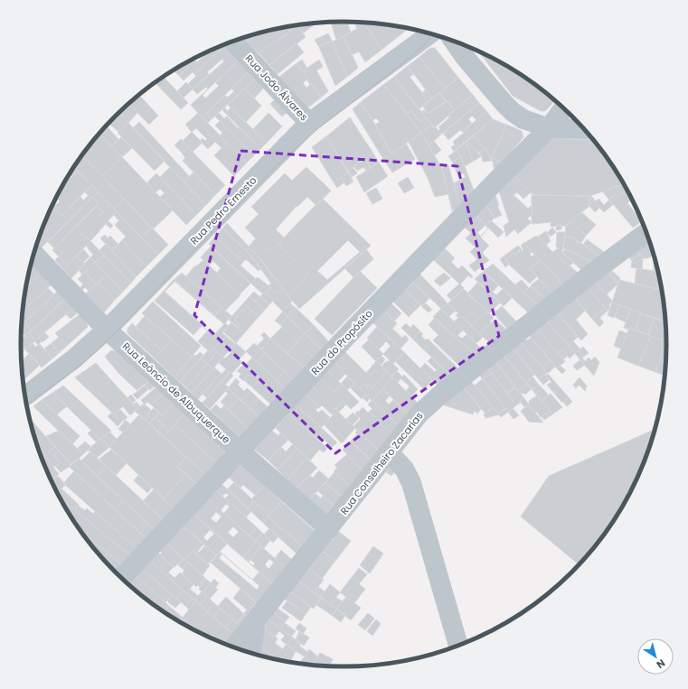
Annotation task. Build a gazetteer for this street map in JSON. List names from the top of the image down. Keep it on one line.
{"streets":{"street":["Rua João Álvares","Rua Pedro Ernesto","Rua do Propósito","Rua Leôncio de Albuquerque","Rua Conselheiro Zacarias"]},"crossings":[["Rua João Álvares","Rua Pedro Ernesto"],["Rua Pedro Ernesto","Rua Leôncio de Albuquerque"],["Rua do Propósito","Rua Leôncio de Albuquerque"],["Rua Leôncio de Albuquerque","Rua Conselheiro Zacarias"]],"north":"bottom right"}
